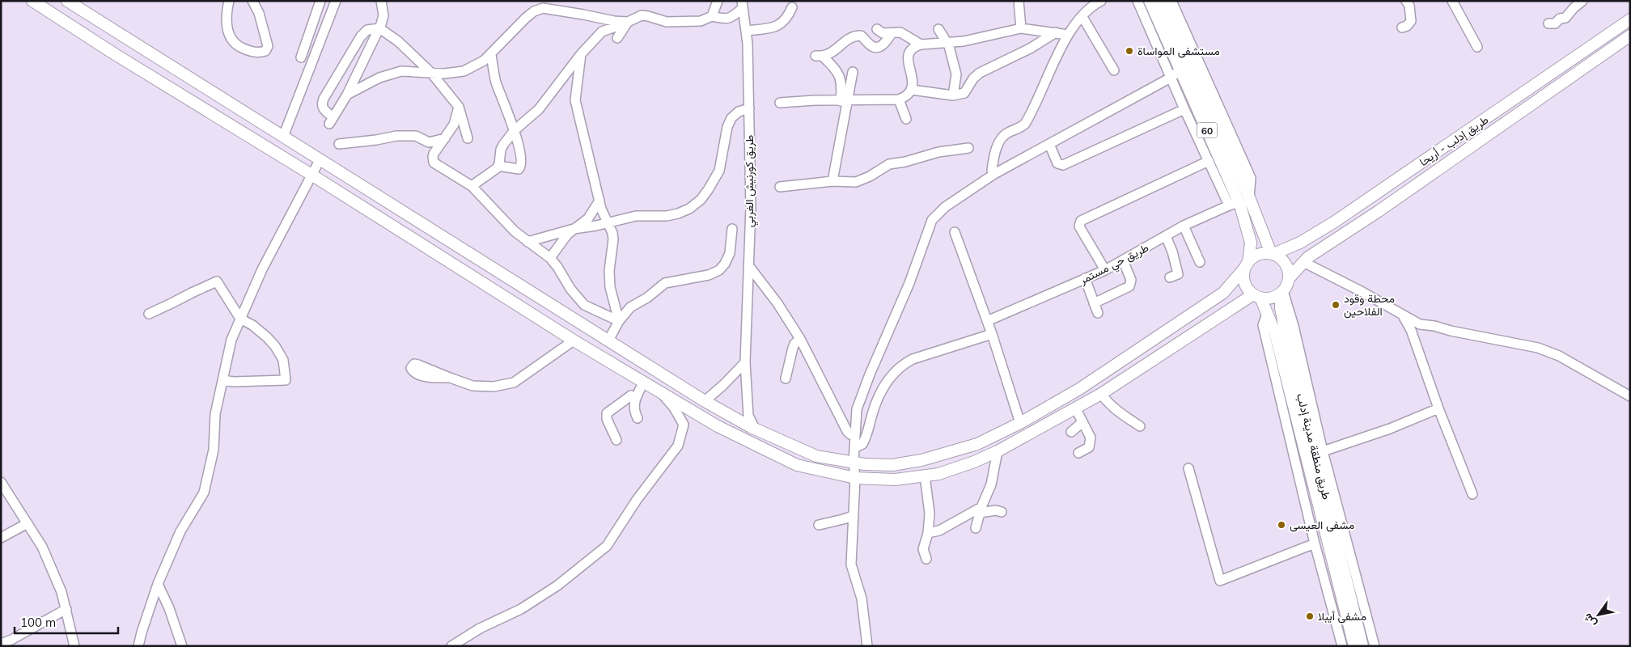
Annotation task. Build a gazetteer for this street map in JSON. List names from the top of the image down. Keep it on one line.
{"streets":{"main road":["60","طريق إدلب - أريحا","طريق منطقة مدينة إدلب"],"street":["طريق كورنيش الغربي","طريق حي مستمر"]},"crossings":[["60","طريق إدلب - أريحا"],["60","طريق حي مستمر"],["60","طريق منطقة مدينة إدلب"],["طريق إدلب - أريحا","طريق منطقة مدينة إدلب"]],"places":["مستشفى المواساة","محطة وقود الفلاحين","مشفى العيسى","مشفى أيبلا"],"scale_bar":"100 m","north":"bottom left"}
